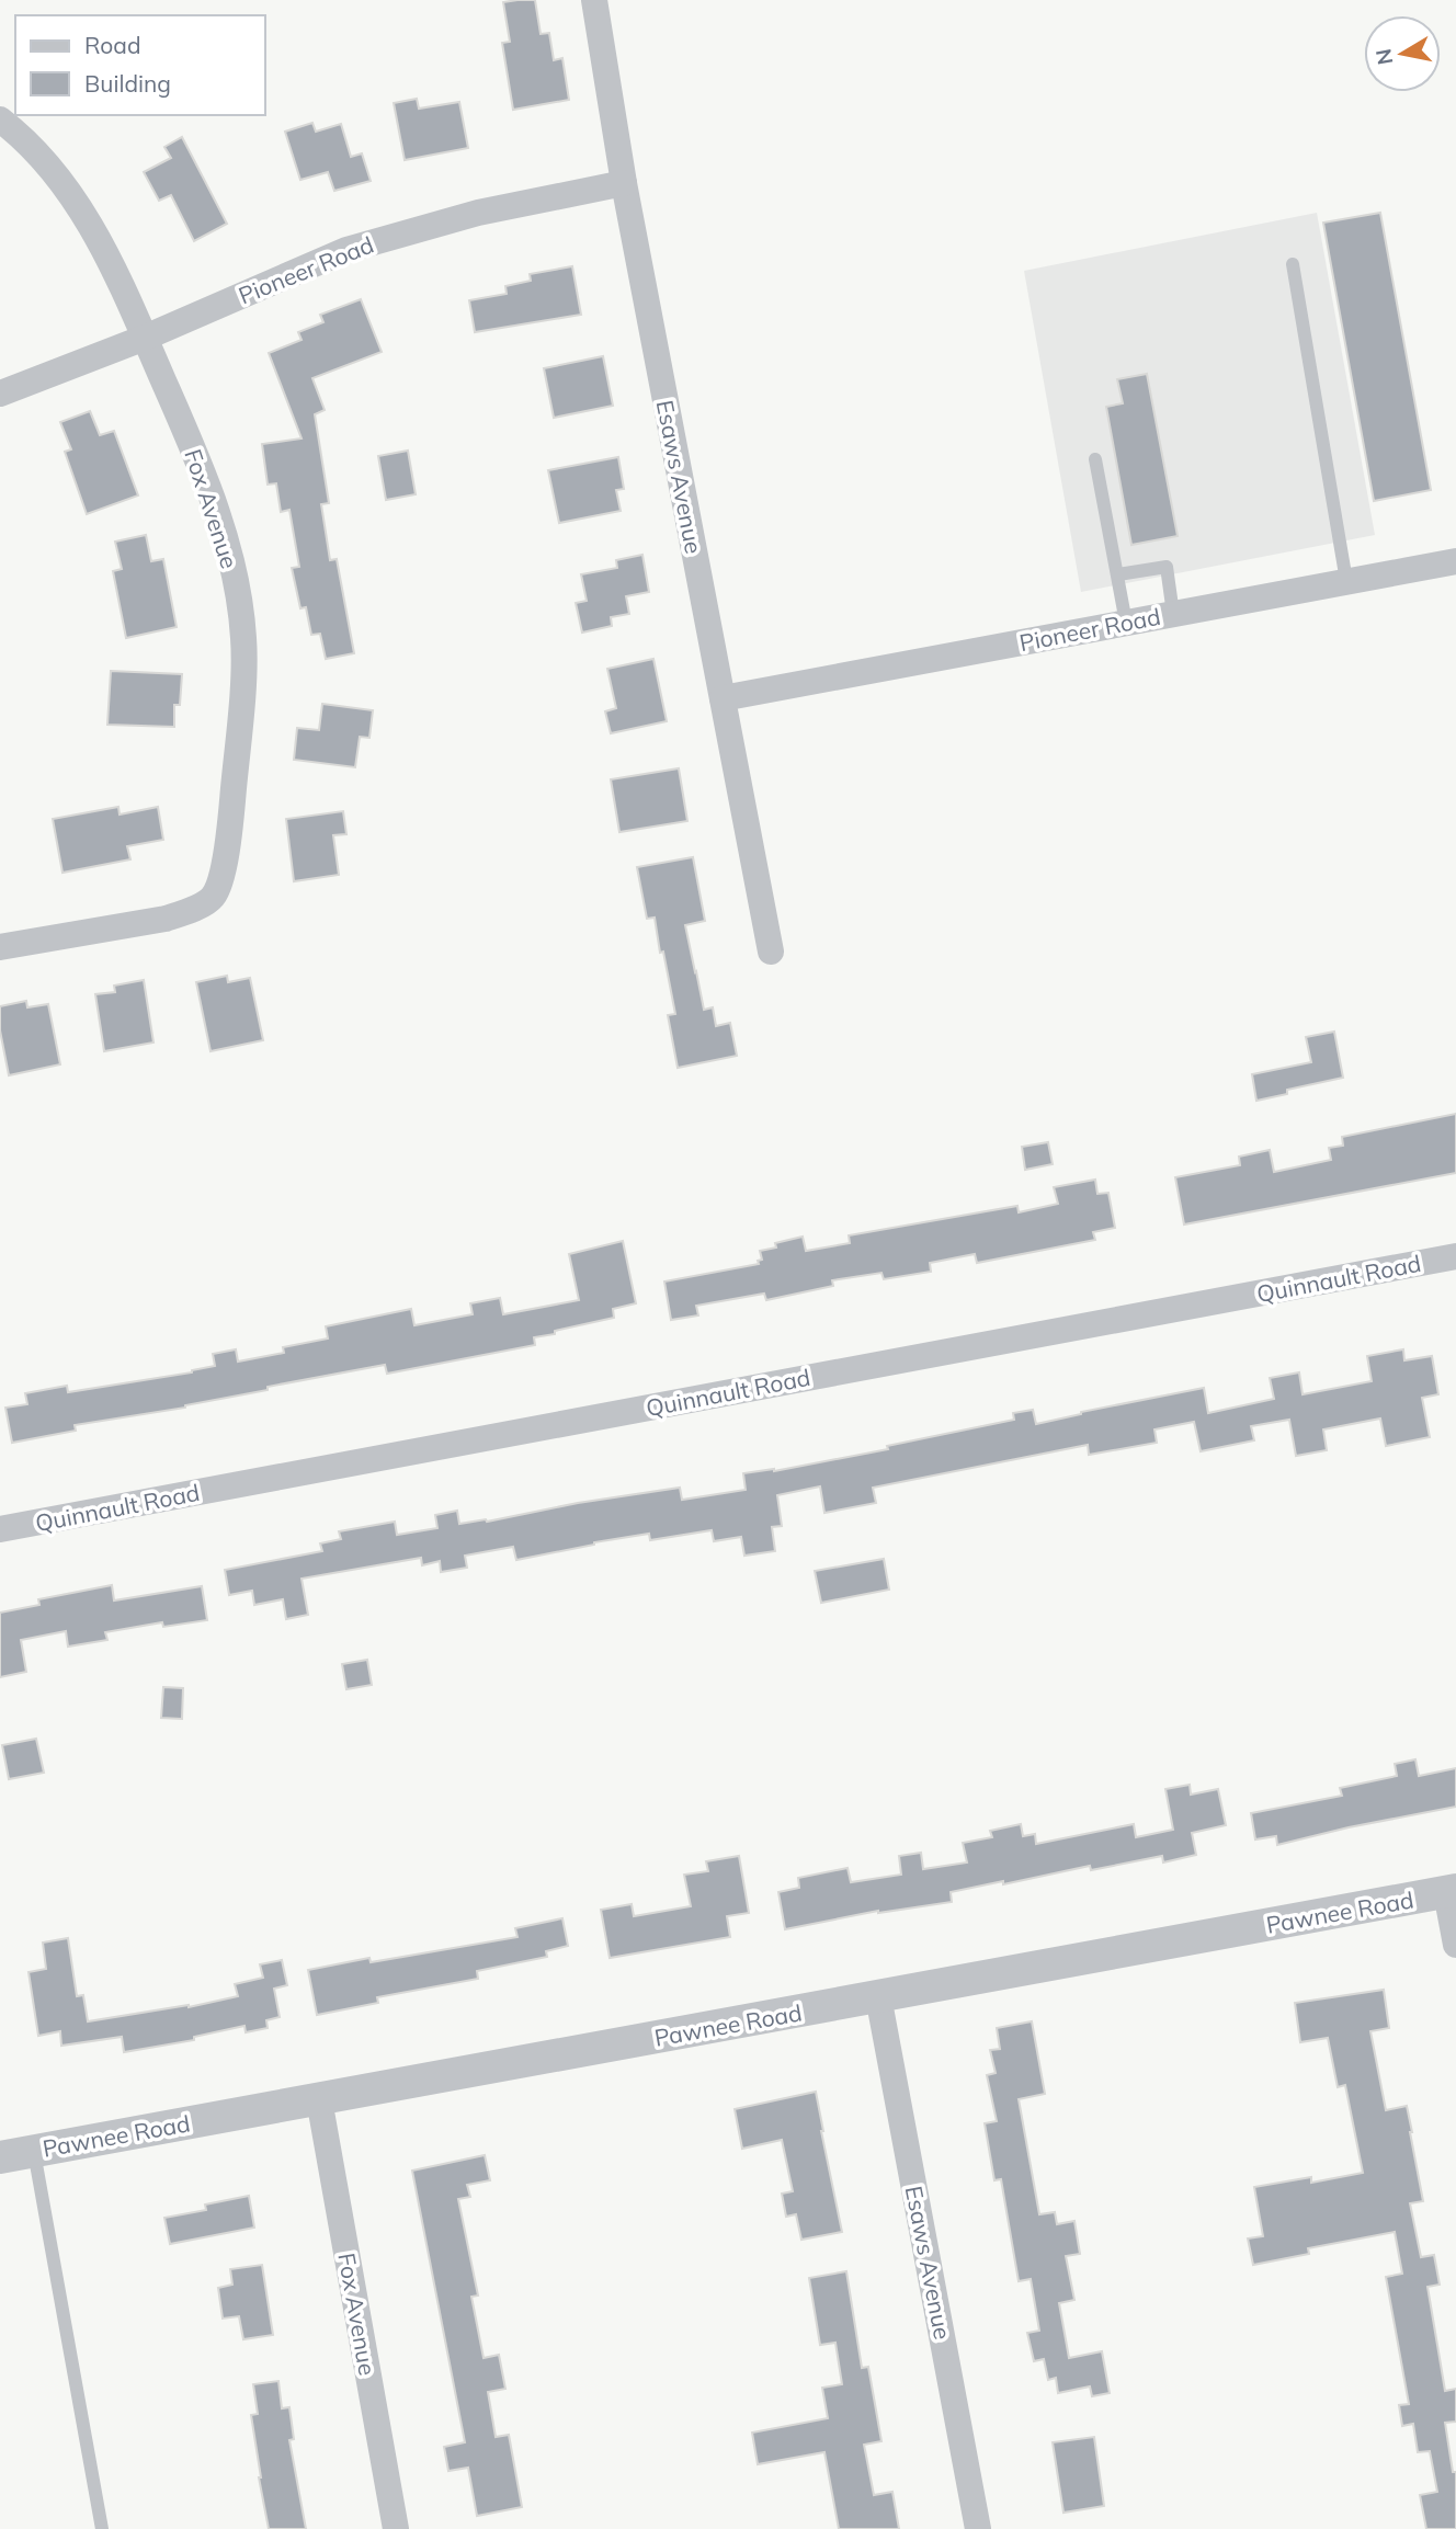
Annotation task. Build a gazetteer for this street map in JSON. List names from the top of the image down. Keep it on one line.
{"streets":{"street":["Pioneer Road","Esaws Avenue","Fox Avenue","Quinnault Road","Pawnee Road"]},"crossings":[["Pioneer Road","Esaws Avenue"],["Pioneer Road","Fox Avenue"],["Esaws Avenue","Pawnee Road"],["Fox Avenue","Pawnee Road"]],"legend":["Road","Building"],"north":"left"}
